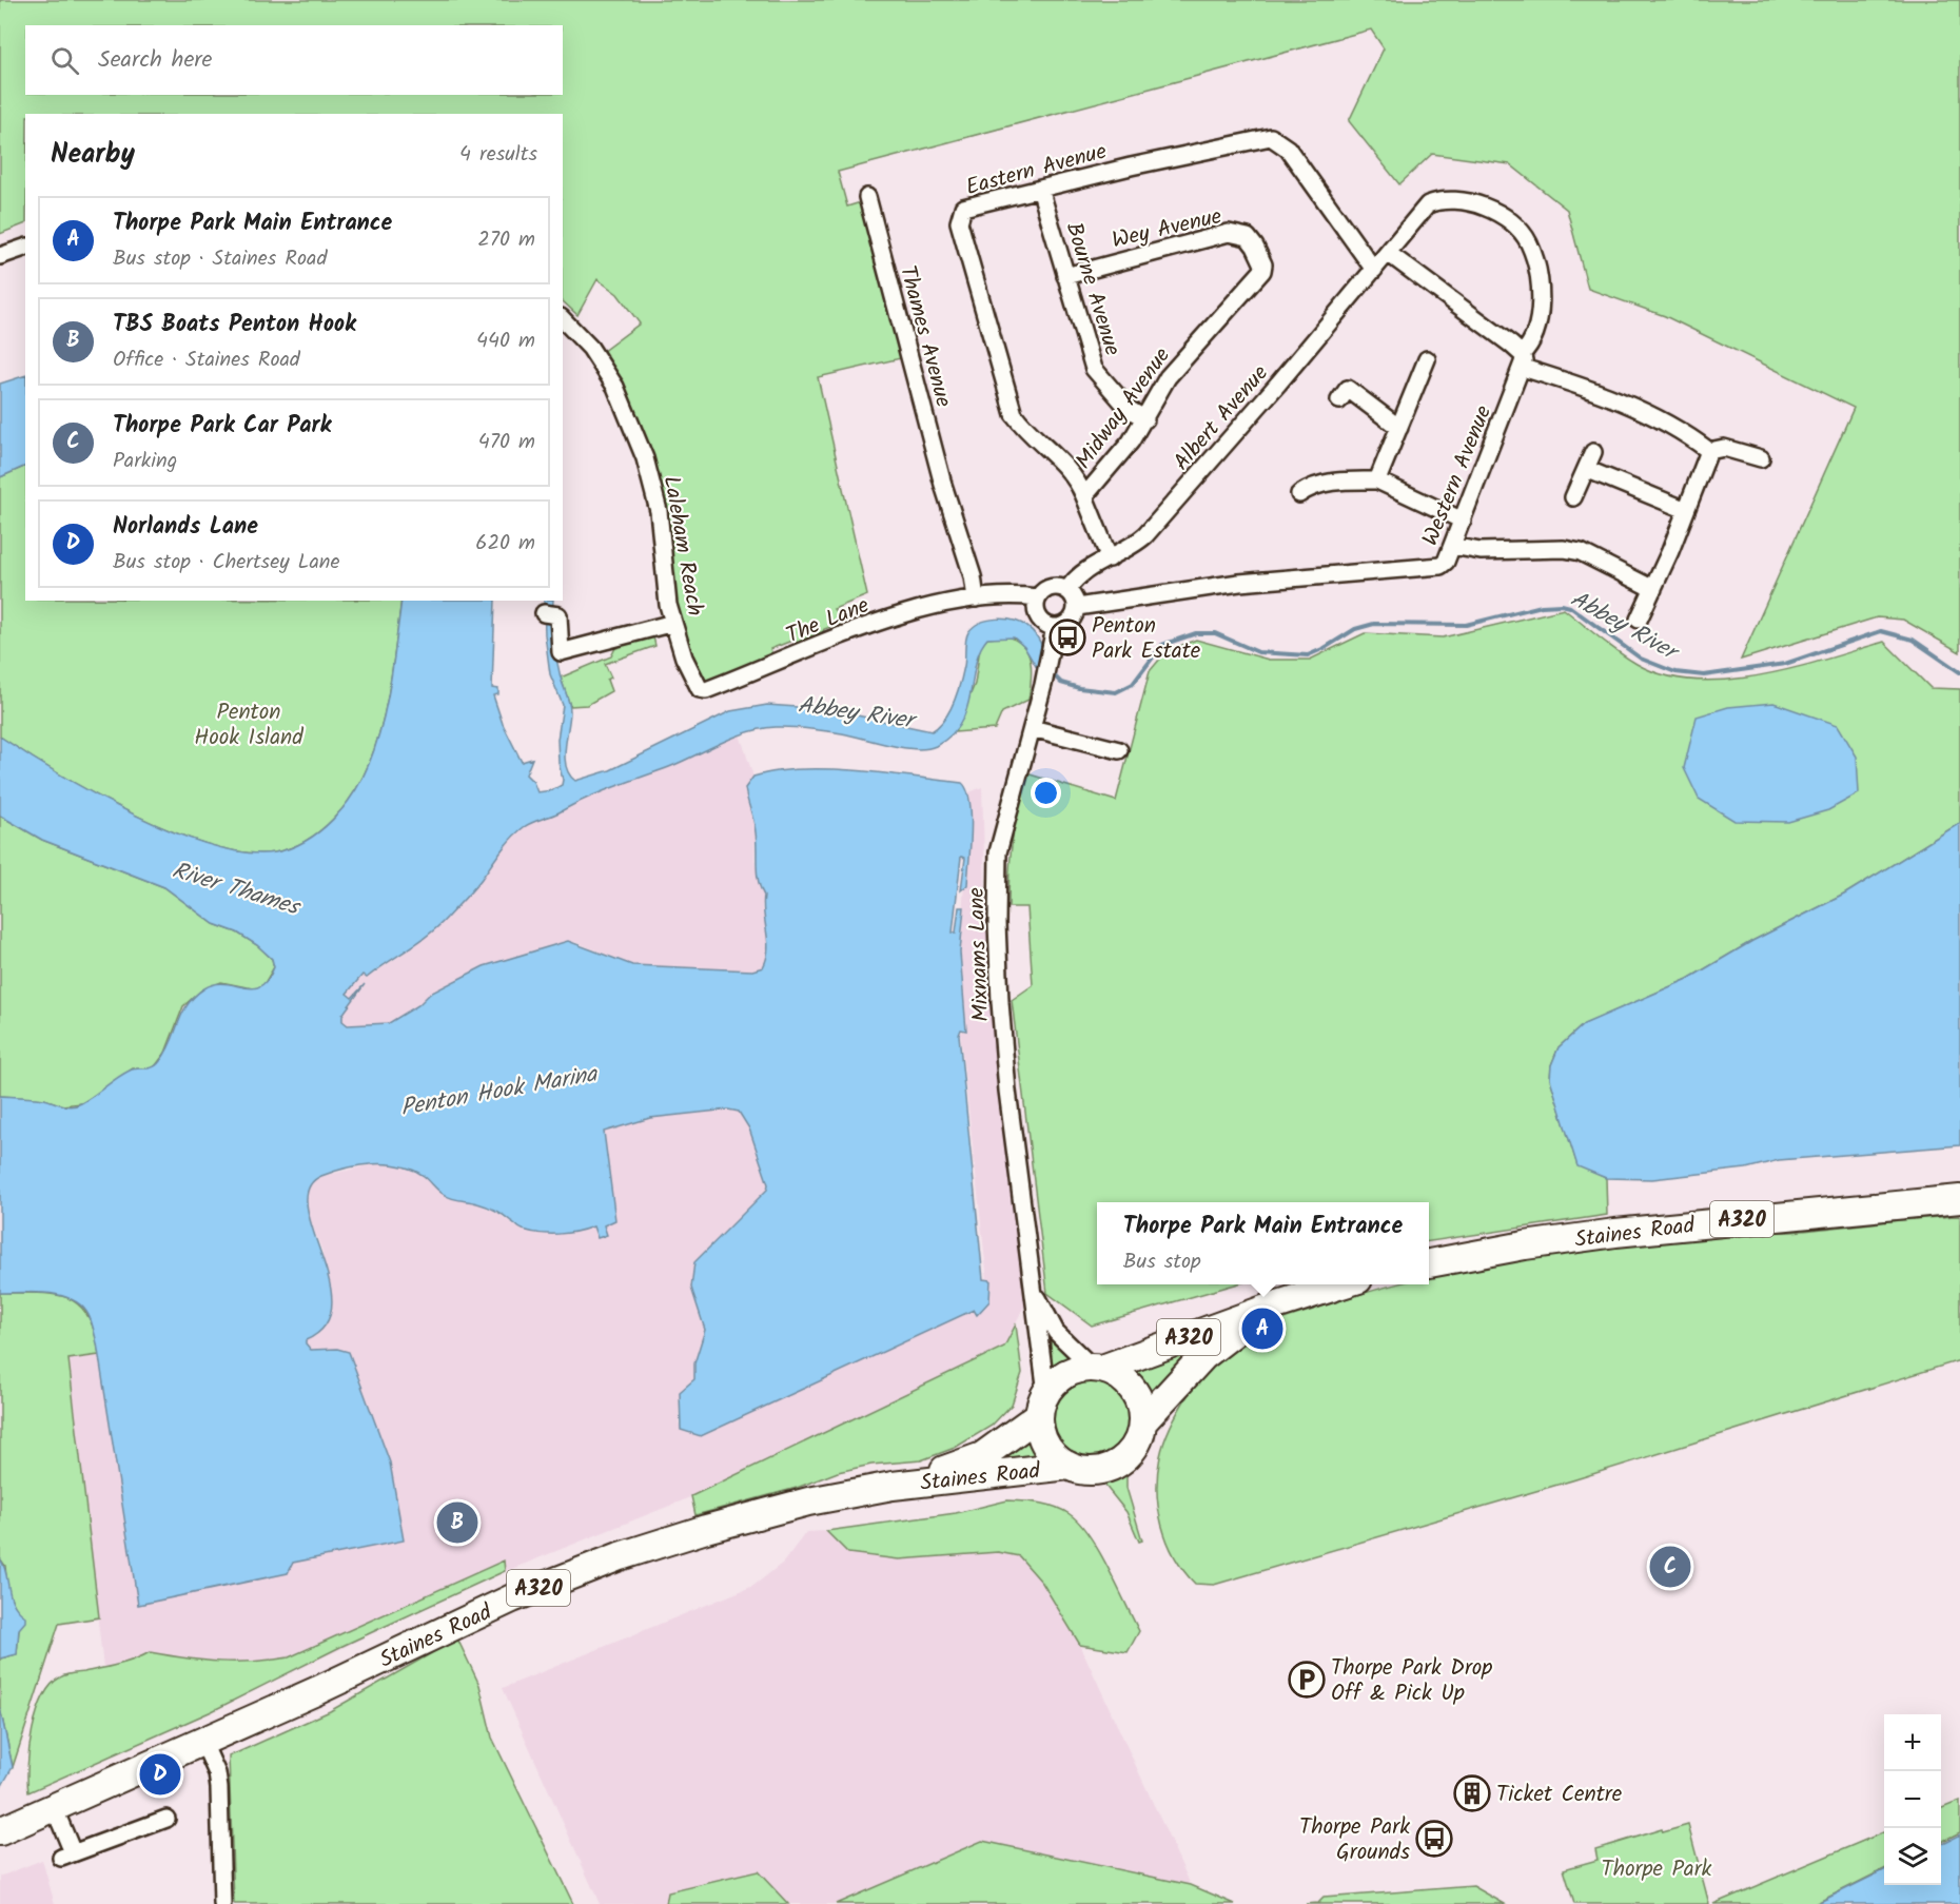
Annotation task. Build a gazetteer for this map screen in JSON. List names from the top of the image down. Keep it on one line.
{"streets":{"main road":["A320","Staines Road"],"street":["Eastern Avenue","Wey Avenue","Bourne Avenue","Thames Avenue","Midway Avenue","Albert Avenue","Western Avenue","Laleham Reach","The Lane","Mixnams Lane"]},"crossings":[["Eastern Avenue","Bourne Avenue"],["Eastern Avenue","Midway Avenue"],["Eastern Avenue","Albert Avenue"],["Wey Avenue","Bourne Avenue"],["Wey Avenue","Midway Avenue"],["Bourne Avenue","Midway Avenue"],["Thames Avenue","The Lane"],["Midway Avenue","Albert Avenue"],["Albert Avenue","Western Avenue"],["Albert Avenue","The Lane"],["Albert Avenue","Mixnams Lane"],["Western Avenue","The Lane"],["Western Avenue","Mixnams Lane"],["Laleham Reach","The Lane"],["The Lane","Mixnams Lane"],["Mixnams Lane","A320"],["Mixnams Lane","Staines Road"],["A320","Staines Road"]],"water":["Abbey River","River Thames","Penton Hook Marina"],"parks":["Penton Hook Island","Thorpe Park"],"places":{"bus stop":["Penton Park Estate","Thorpe Park Grounds"],"parking":["Thorpe Park Drop Off & Pick Up"],"building":["Ticket Centre"]},"page":{"search":"Search here","heading":["Nearby","4 results"],"list":[{"mark":"A","name":"Thorpe Park Main Entrance","note":"Bus stop · Staines Road","value":"270 m"},{"mark":"B","name":"TBS Boats Penton Hook","note":"Office · Staines Road","value":"440 m"},{"mark":"C","name":"Thorpe Park Car Park","note":"Parking","value":"470 m"},{"mark":"D","name":"Norlands Lane","note":"Bus stop · Chertsey Lane","value":"620 m"}],"popup":["Thorpe Park Main Entrance","Bus stop"],"pins":["A","B","C","D"],"map_buttons":["+","−"]}}
